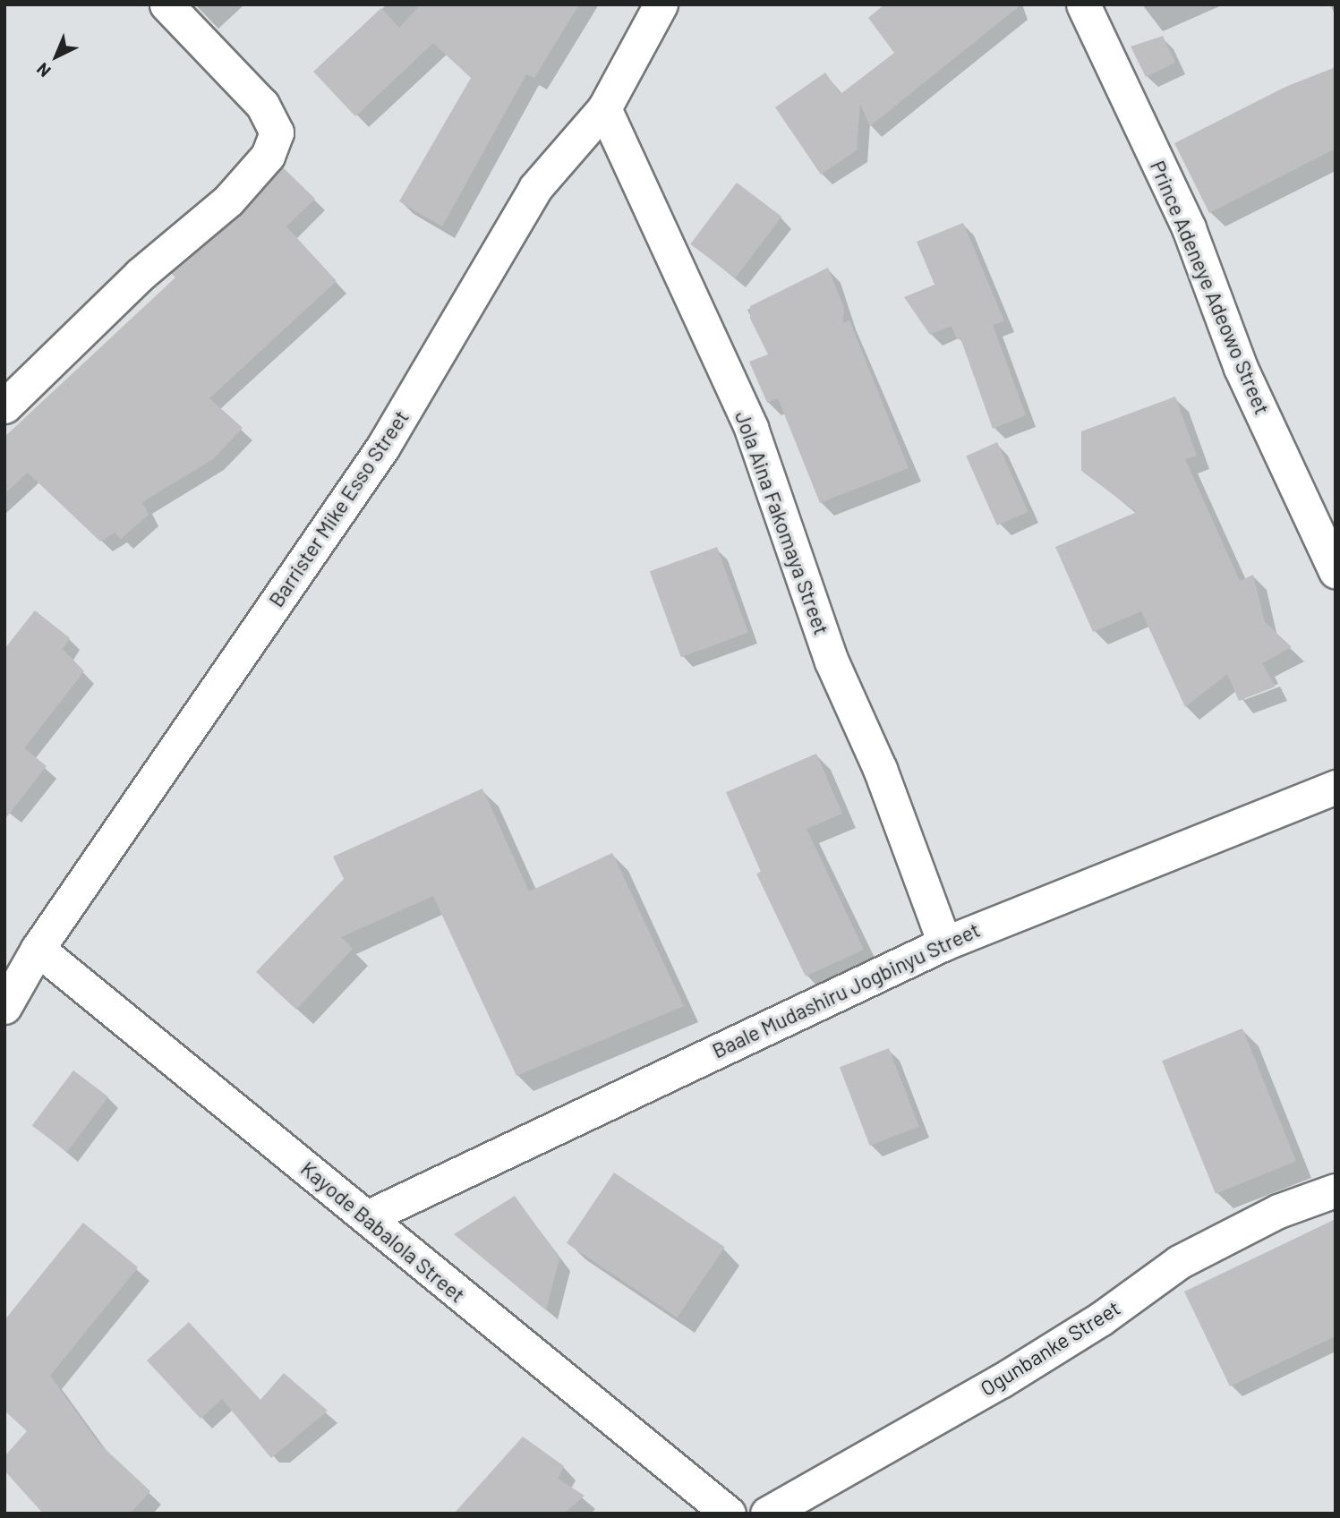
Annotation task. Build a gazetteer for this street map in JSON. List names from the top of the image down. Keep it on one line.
{"streets":{"street":["Prince Adeneye Adeowo Street","Barrister Mike Esso Street","Jola Aina Fakomaya Street","Baale Mudashiru Jogbinyu Street","Kayode Babalola Street","Ogunbanke Street"]},"crossings":[["Barrister Mike Esso Street","Jola Aina Fakomaya Street"],["Barrister Mike Esso Street","Kayode Babalola Street"],["Jola Aina Fakomaya Street","Baale Mudashiru Jogbinyu Street"],["Baale Mudashiru Jogbinyu Street","Kayode Babalola Street"]],"north":"bottom left"}
